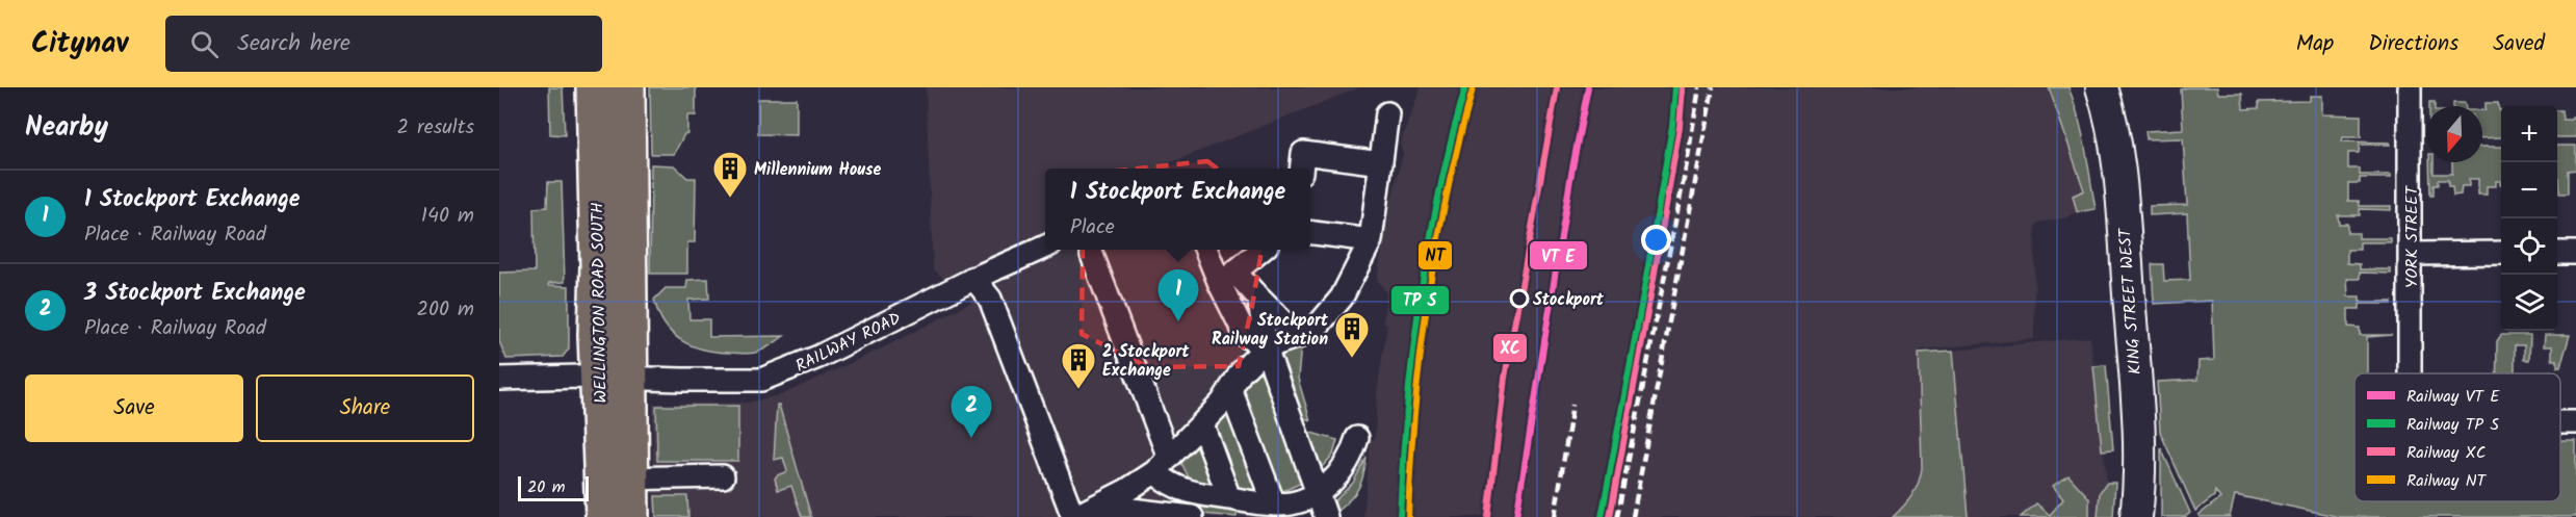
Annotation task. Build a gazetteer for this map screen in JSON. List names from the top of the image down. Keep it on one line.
{"streets":{"highway":["WELLINGTON ROAD SOUTH"],"main road":["KING STREET WEST"],"street":["YORK STREET","RAILWAY ROAD"]},"crossings":[["WELLINGTON ROAD SOUTH","RAILWAY ROAD"]],"places":{"building":["Millennium House","Stockport Railway Station","2 Stockport Exchange"],"other":["Stockport"]},"lines":["rail line XC","rail line NT"],"legend":["Railway VT E","Railway TP S","Railway XC","Railway NT"],"scale_bar":"20 m","north":"bottom","page":{"header":"Citynav","search":"Search here","nav":["Map","Directions","Saved"],"heading":["Nearby","2 results"],"map_buttons":["+","−"],"list":[{"mark":"1","name":"1 Stockport Exchange","note":"Place · Railway Road","value":"140 m"},{"mark":"2","name":"3 Stockport Exchange","note":"Place · Railway Road","value":"200 m"}],"popup":["1 Stockport Exchange","Place"],"pins":["1","2"],"buttons":["Save","Share"],"scale":"20 m"}}
